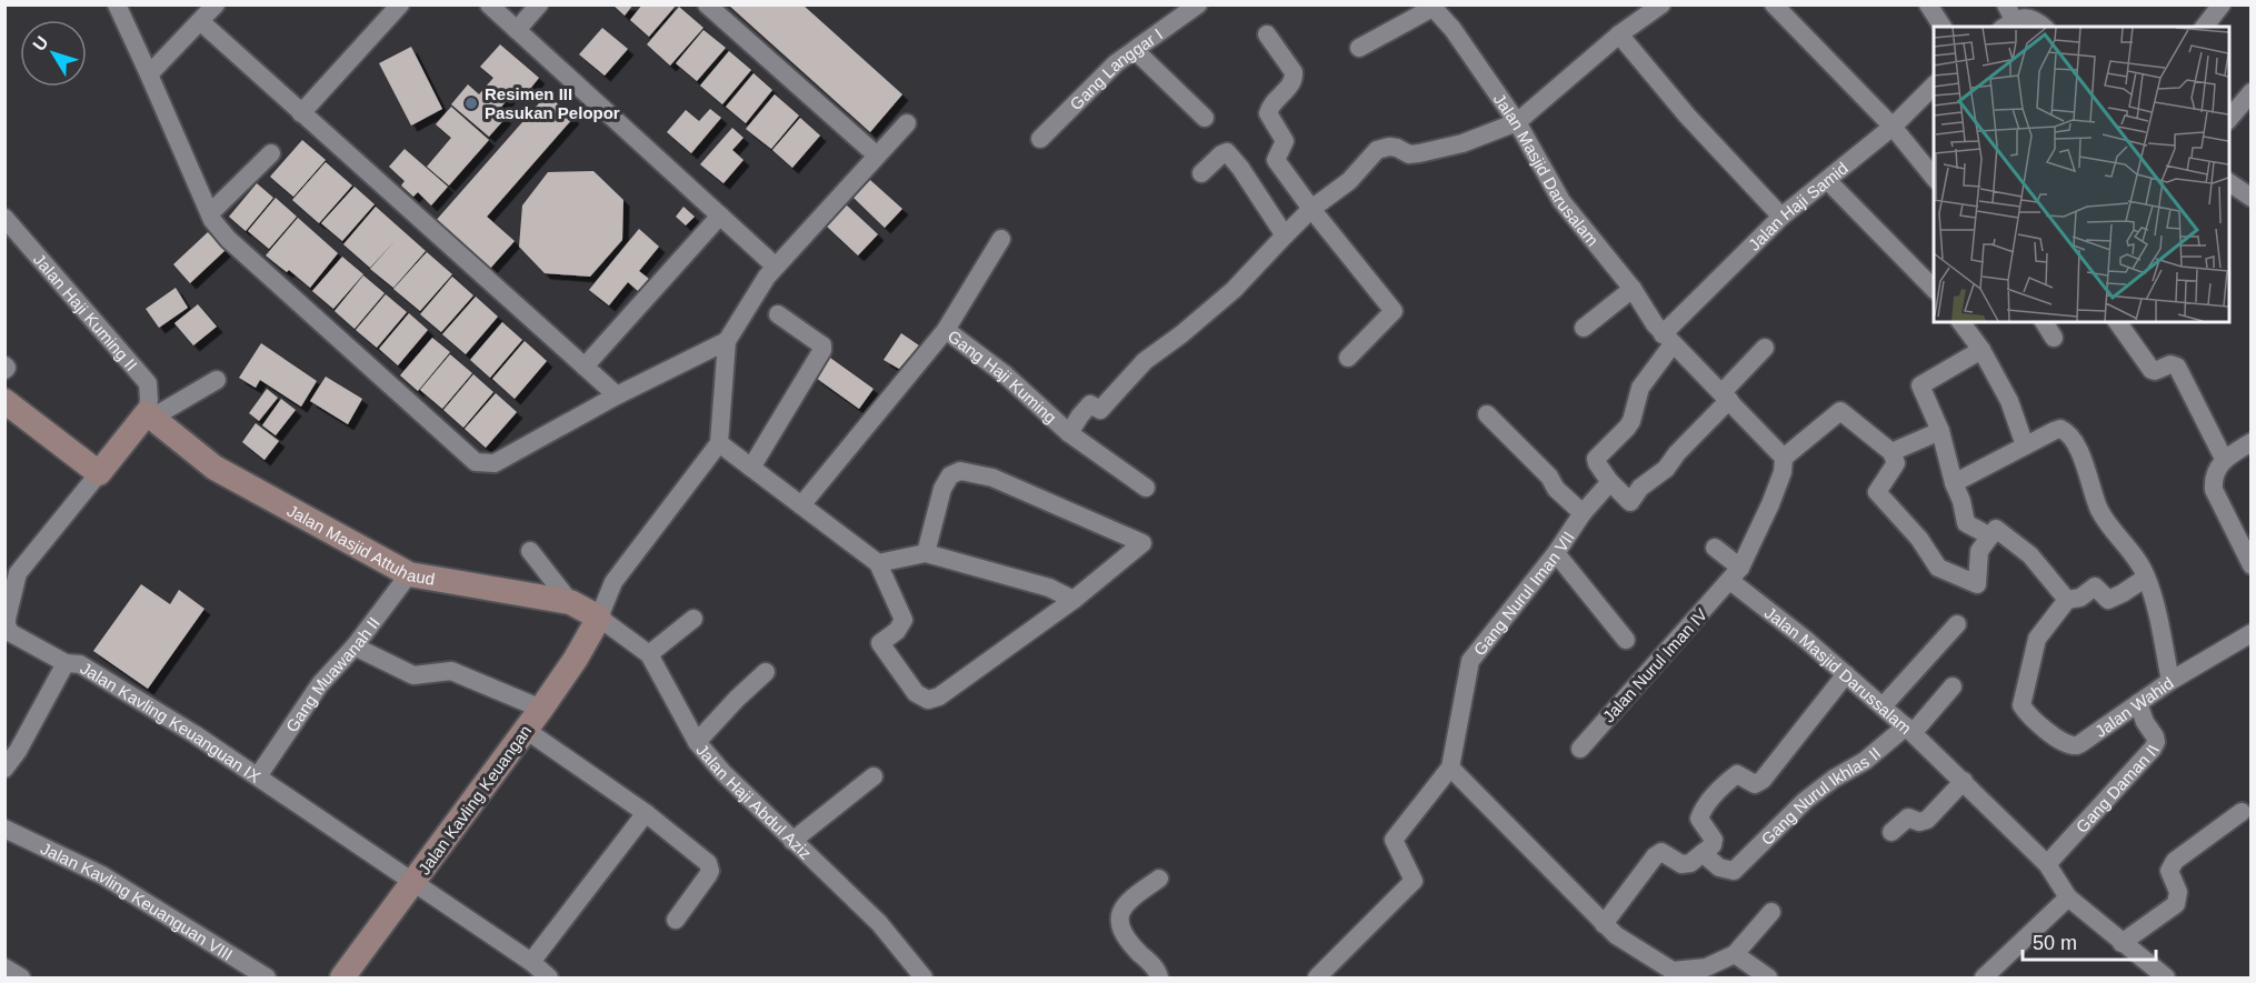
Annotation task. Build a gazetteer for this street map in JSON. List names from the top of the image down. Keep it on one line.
{"streets":{"street":["Gang Langgar I","Jalan Masjid Darusalam","Jalan Haji Samid","Jalan Haji Kuming II","Gang Haji Kuming","Jalan Masjid Attuhaud","Gang Nurul Iman VII","Jalan Nurul Iman IV","Jalan Masjid Darussalam","Gang Muawanah II","Jalan Wahid","Jalan Kavling Keuanguan IX","Gang Daman II","Gang Nurul Ikhlas II","Jalan Kavling Keuangan","Jalan Haji Abdul Aziz","Jalan Kavling Keuanguan VIII"]},"crossings":[["Jalan Masjid Darusalam","Jalan Haji Samid"],["Jalan Haji Kuming II","Jalan Masjid Attuhaud"],["Jalan Haji Kuming II","Jalan Kavling Keuanguan IX"],["Jalan Masjid Attuhaud","Gang Muawanah II"],["Jalan Masjid Attuhaud","Jalan Kavling Keuanguan IX"],["Jalan Masjid Attuhaud","Jalan Kavling Keuangan"],["Jalan Masjid Attuhaud","Jalan Haji Abdul Aziz"],["Jalan Nurul Iman IV","Jalan Masjid Darussalam"],["Jalan Masjid Darussalam","Gang Daman II"],["Jalan Masjid Darussalam","Gang Nurul Ikhlas II"],["Gang Muawanah II","Jalan Kavling Keuanguan IX"],["Jalan Wahid","Gang Daman II"],["Jalan Kavling Keuanguan IX","Jalan Kavling Keuangan"],["Jalan Kavling Keuangan","Jalan Haji Abdul Aziz"]],"places":["Resimen III Pasukan Pelopor"],"scale_bar":"50 m","north":"top left"}
